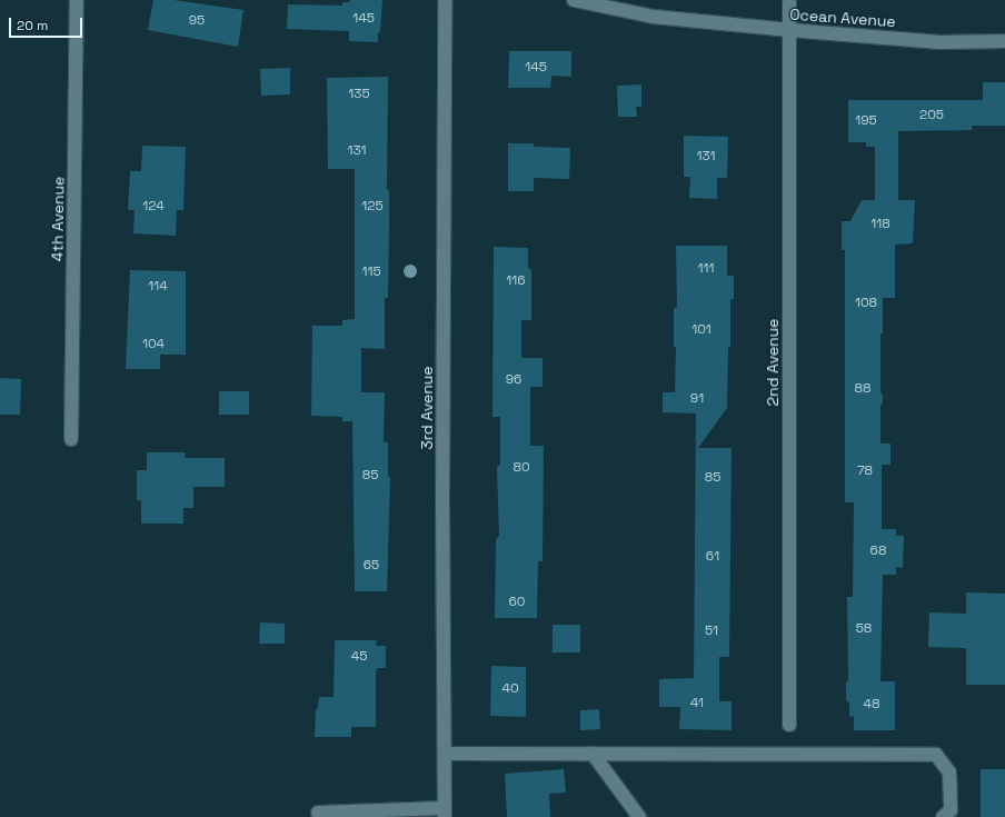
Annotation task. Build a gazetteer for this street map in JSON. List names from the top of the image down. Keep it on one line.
{"streets":{"street":["Ocean Avenue","4th Avenue","2nd Avenue","3rd Avenue"]},"crossings":[["Ocean Avenue","2nd Avenue"]],"house_numbers":["145","95","145","135","205","195","131","131","124","125","118","111","115","116","114","108","101","104","96","88","91","80","78","85","85","68","61","65","60","58","51","45","40","41","48"],"scale_bar":"20 m"}
